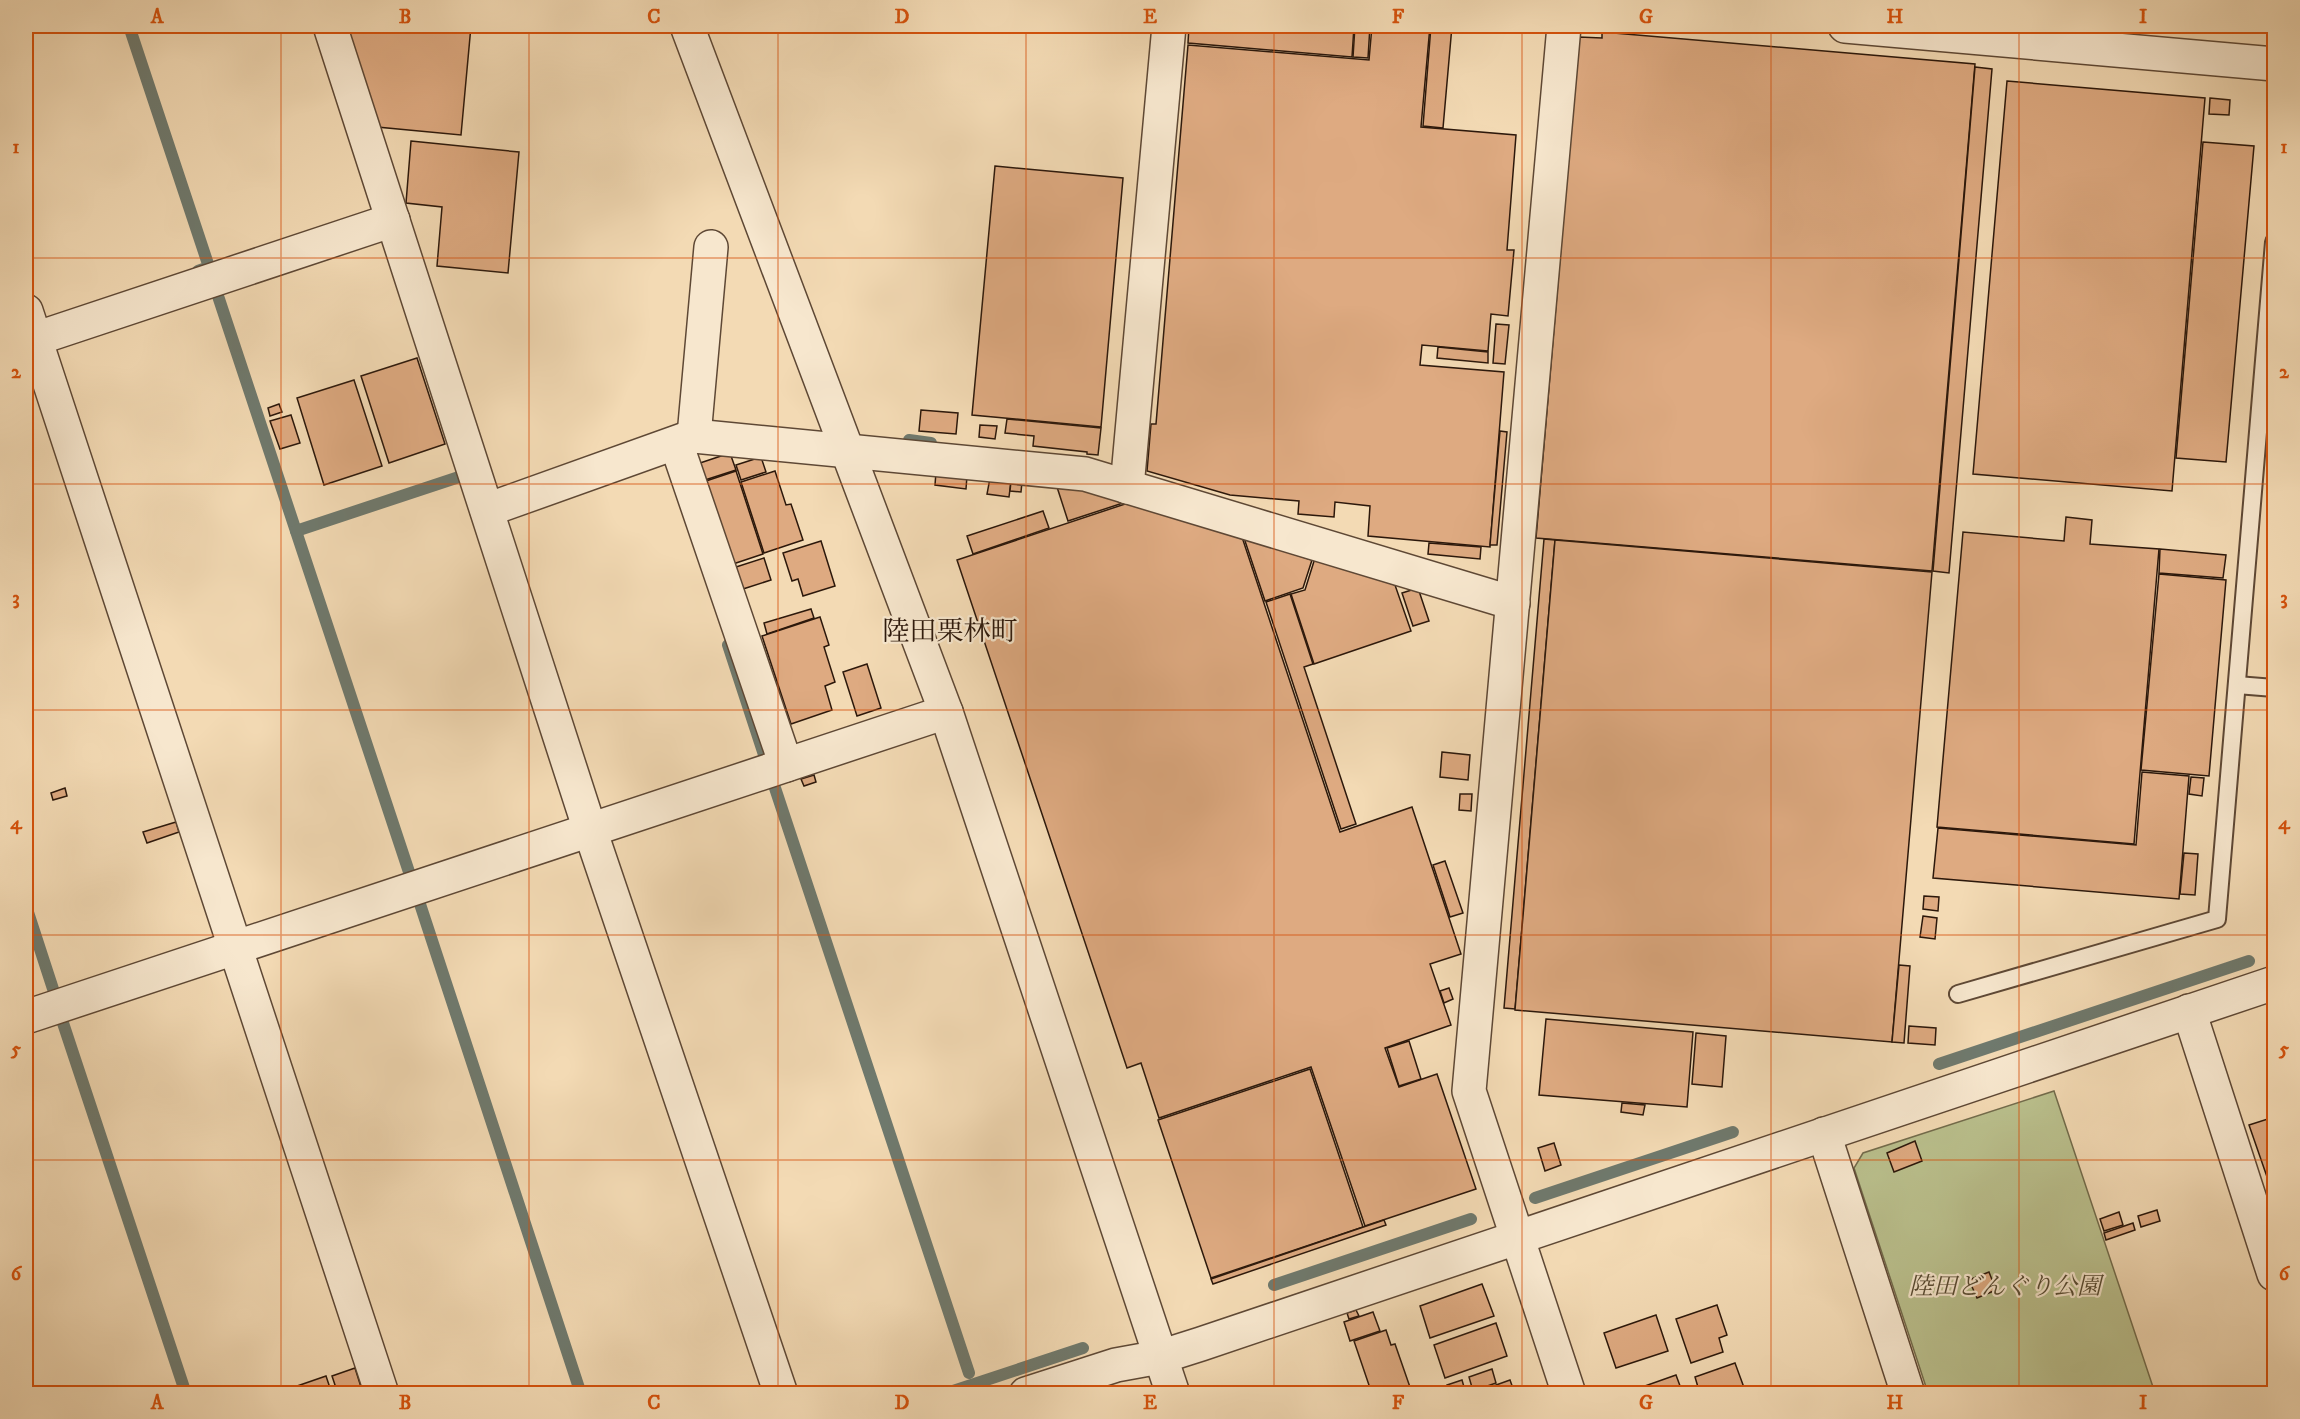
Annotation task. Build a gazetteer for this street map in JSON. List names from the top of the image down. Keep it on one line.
{"districts":["陸田栗林町"],"parks":["陸田どんぐり公園"],"grid":{"columns":["A","B","C","D","E","F","G","H","I"],"rows":["1","2","3","4","5","6"]}}
